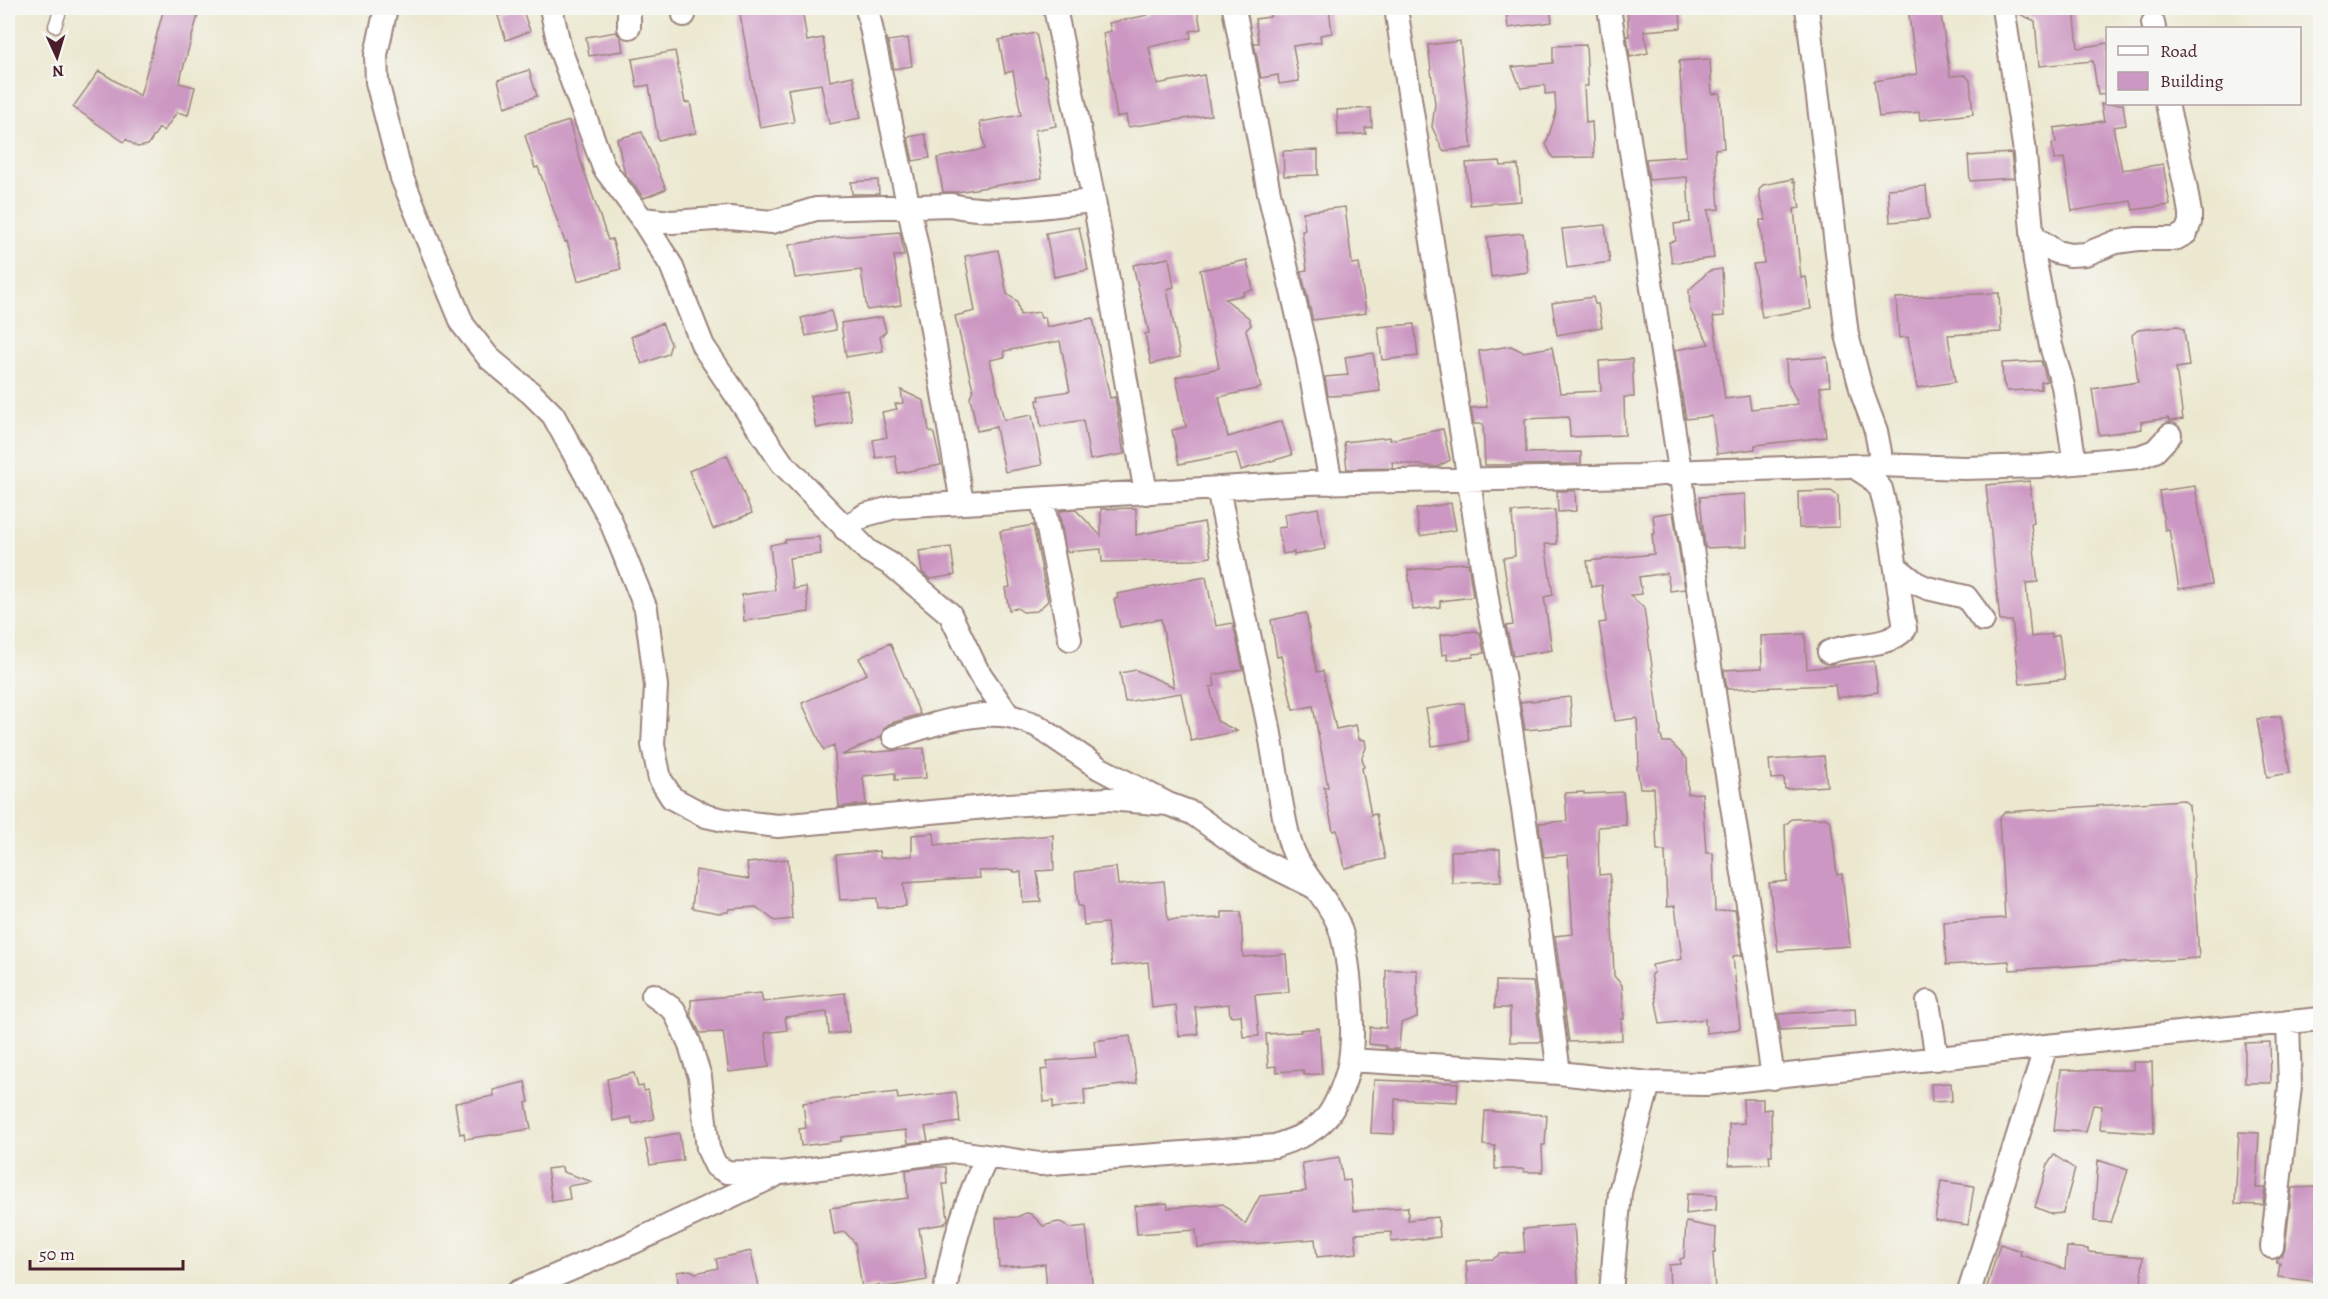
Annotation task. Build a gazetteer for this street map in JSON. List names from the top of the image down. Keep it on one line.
{"legend":["Road","Building"],"scale_bar":"50 m","north":"bottom"}
